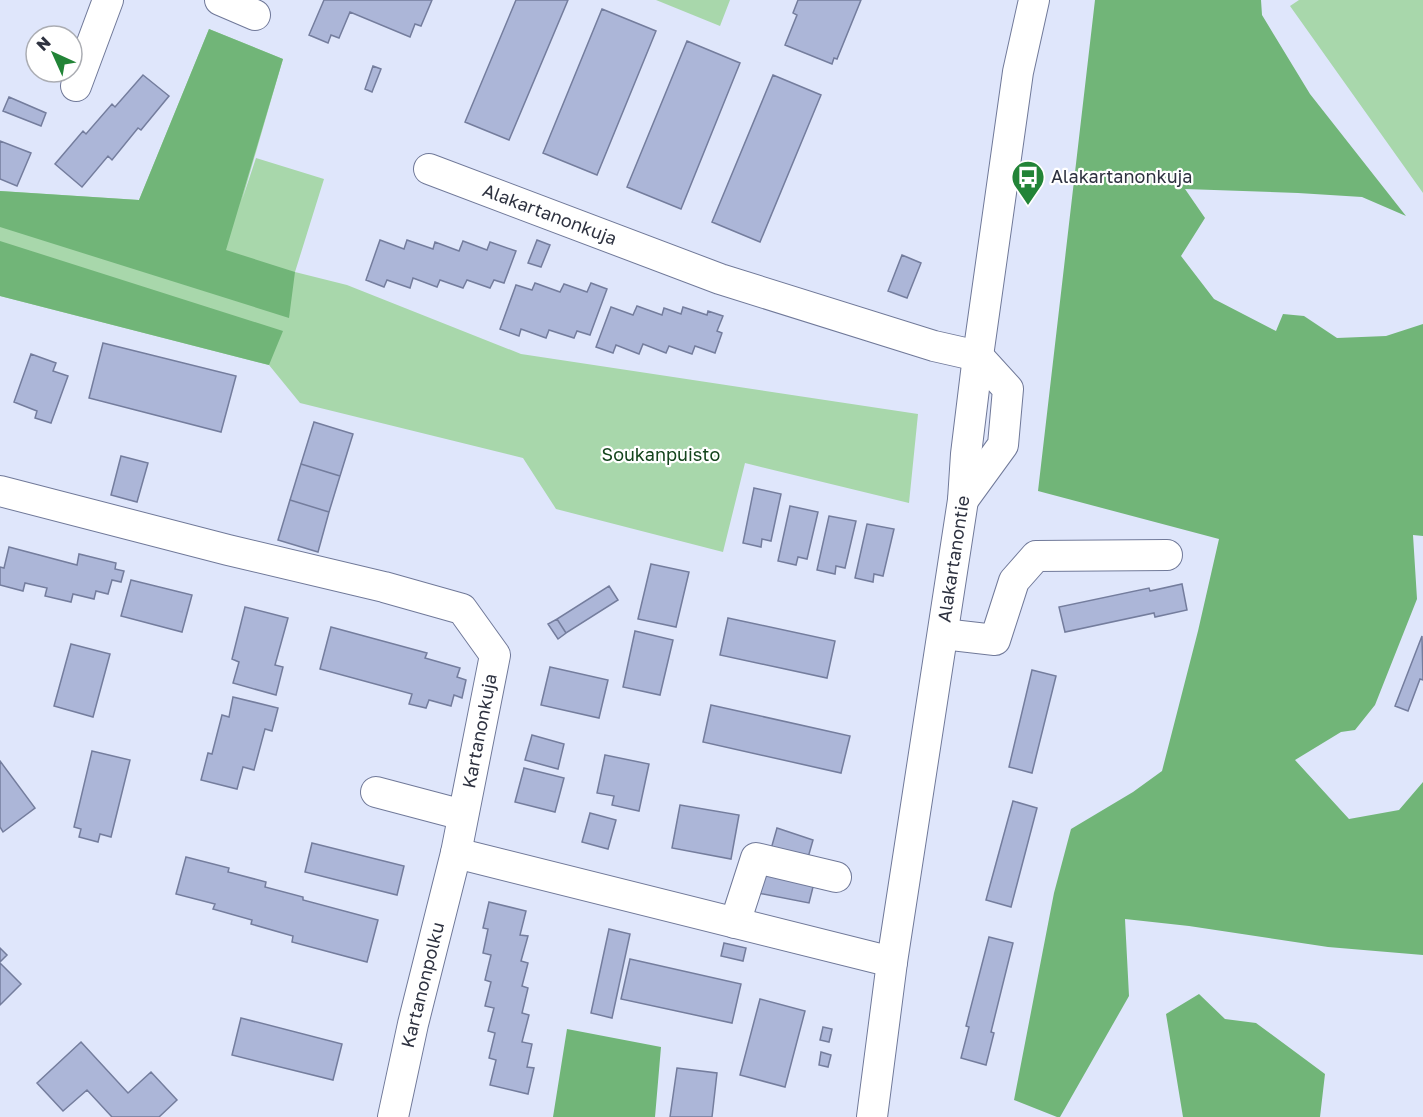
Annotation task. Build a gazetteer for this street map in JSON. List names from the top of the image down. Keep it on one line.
{"streets":{"street":["Alakartanonkuja","Alakartanontie","Kartanonkuja","Kartanonpolku"]},"crossings":[["Alakartanonkuja","Alakartanontie"],["Kartanonkuja","Kartanonpolku"]],"parks":["Soukanpuisto"],"places":{"bus stop":["Alakartanonkuja"]},"north":"top left"}
